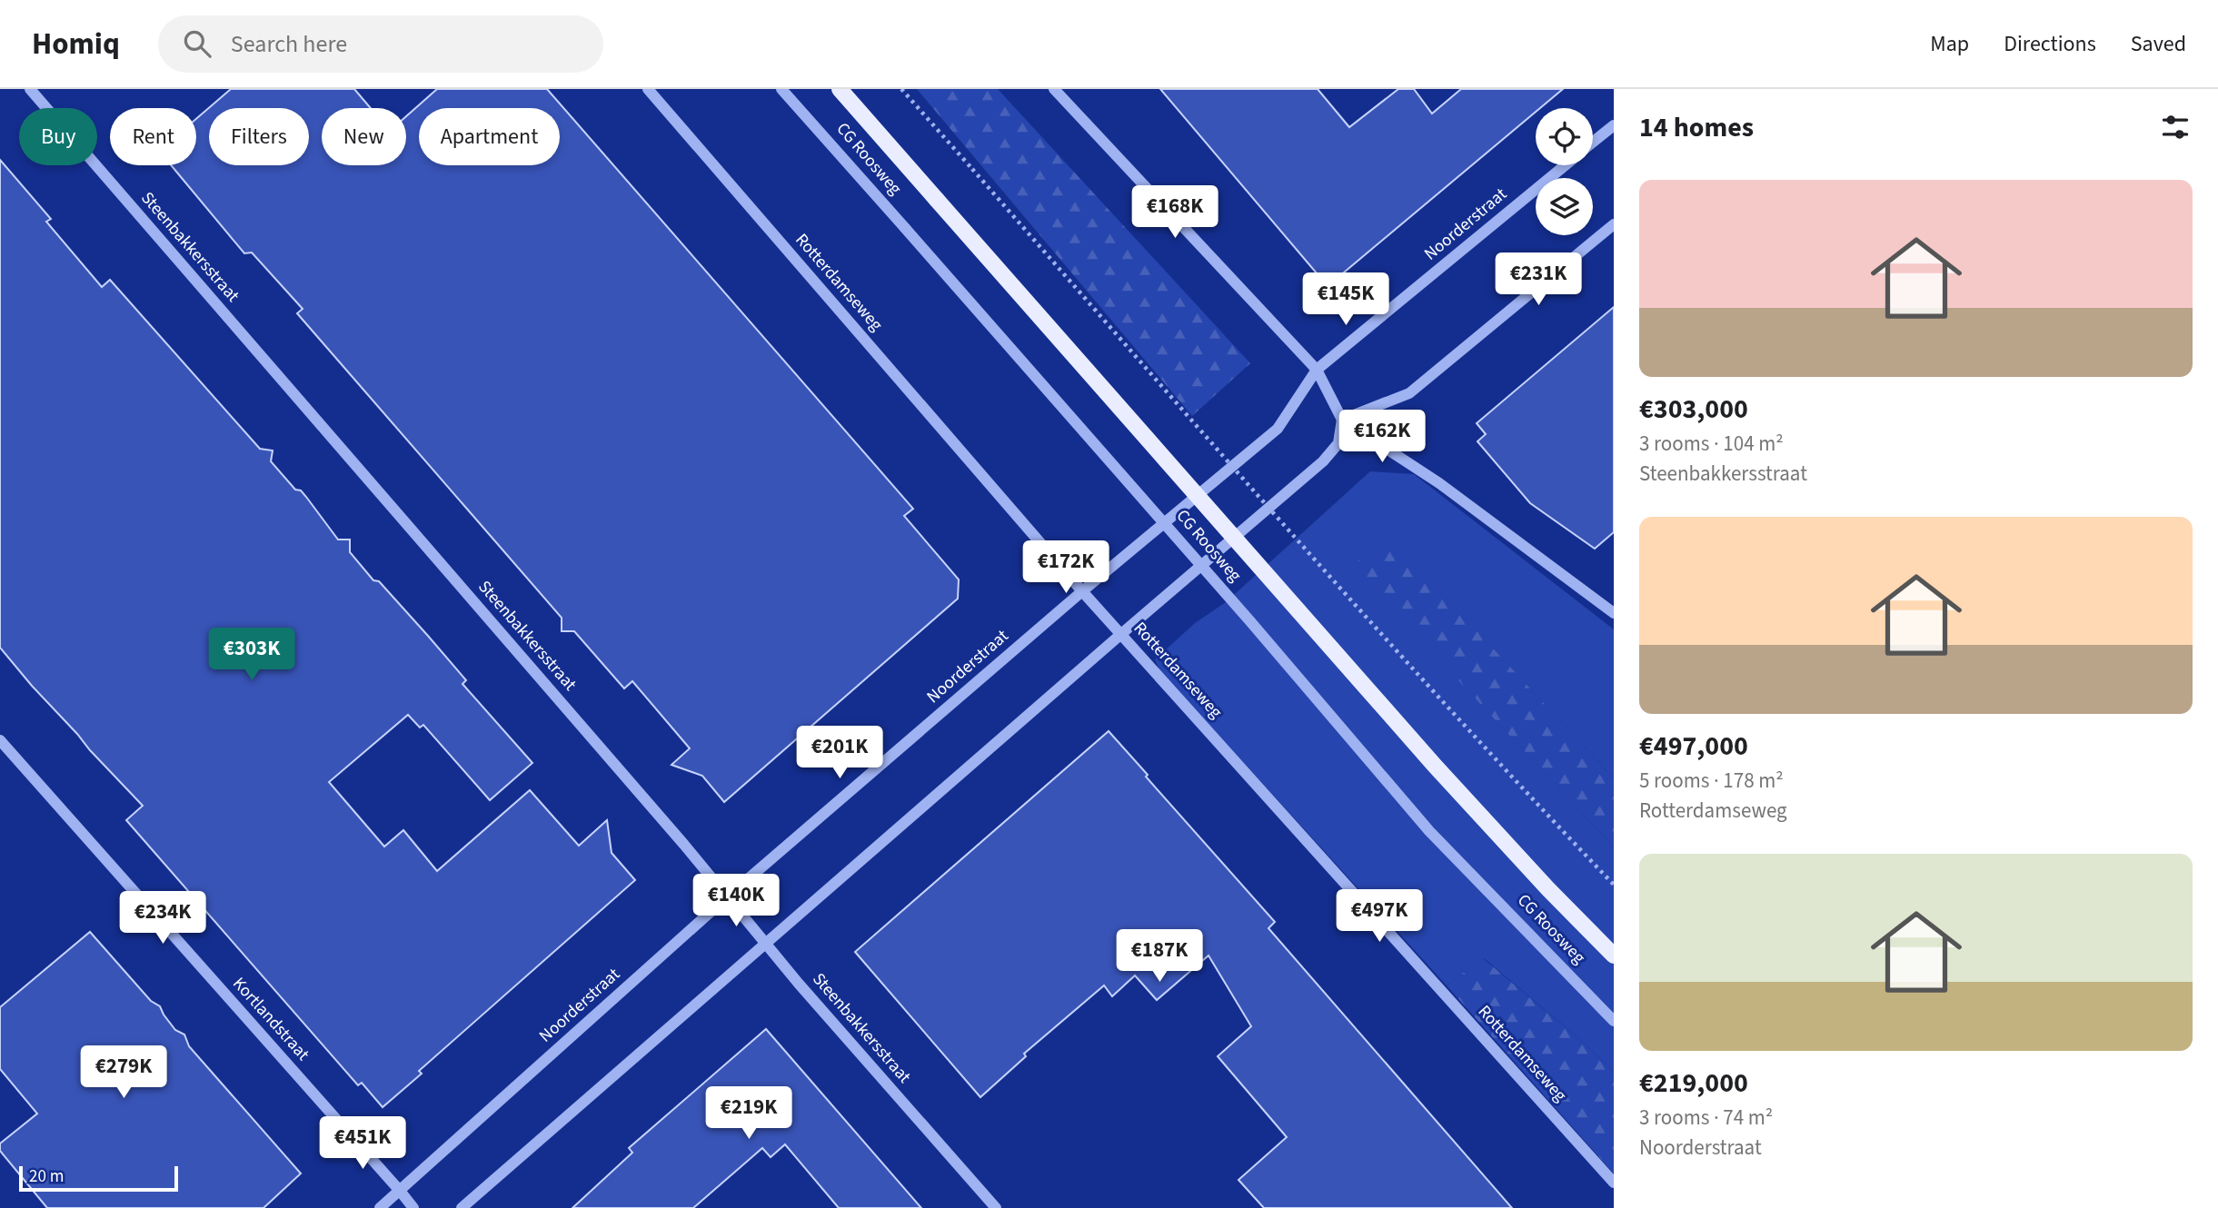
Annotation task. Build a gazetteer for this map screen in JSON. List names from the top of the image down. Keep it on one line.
{"streets":{"main road":["CG Roosweg"],"street":["Noorderstraat","Steenbakkersstraat","Rotterdamseweg","Kortlandstraat"]},"crossings":[["Noorderstraat","Steenbakkersstraat"],["Noorderstraat","Rotterdamseweg"],["Noorderstraat","Kortlandstraat"]],"scale_bar":"20 m","page":{"header":"Homiq","search":"Search here","nav":["Map","Directions","Saved"],"heading":"14 homes","chip":["Buy","Rent","Filters","New","Apartment"],"list":[{"name":"€303,000","note":"3 rooms · 104 m² · Steenbakkersstraat"},{"name":"€497,000","note":"5 rooms · 178 m² · Rotterdamseweg"},{"name":"€219,000","note":"3 rooms · 74 m² · Noorderstraat"}],"price":["€168K","€231K","€145K","€162K","€172K","€303K","€201K","€140K","€497K","€234K","€187K","€279K","€219K","€451K"],"scale":"20 m"}}
